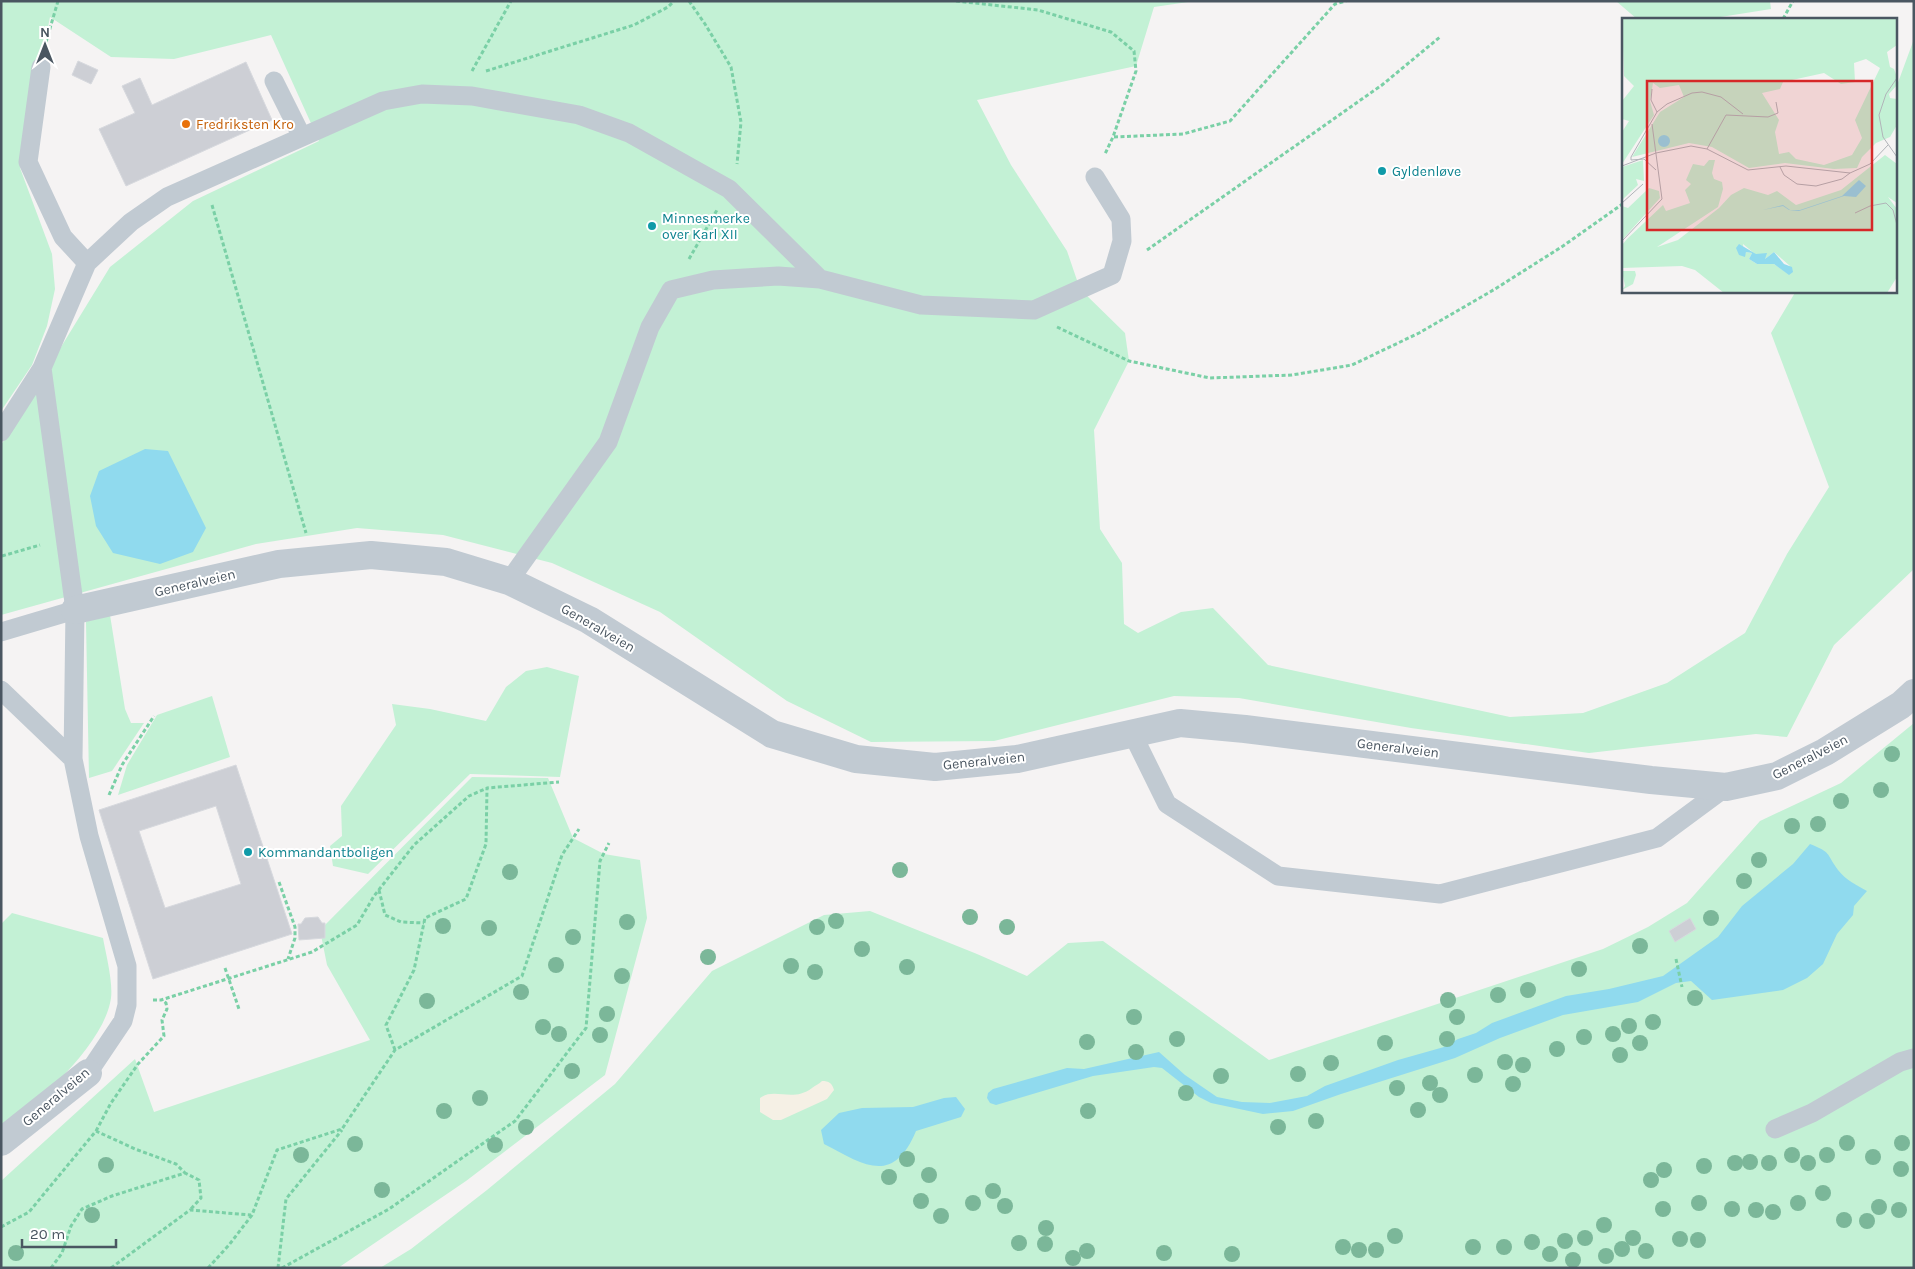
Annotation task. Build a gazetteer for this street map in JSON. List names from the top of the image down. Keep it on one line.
{"streets":{"street":["Generalveien"]},"places":["Fredriksten Kro","Gyldenløve","Minnesmerke over Karl XII","Kommandantboligen"],"scale_bar":"20 m","north":"top"}
